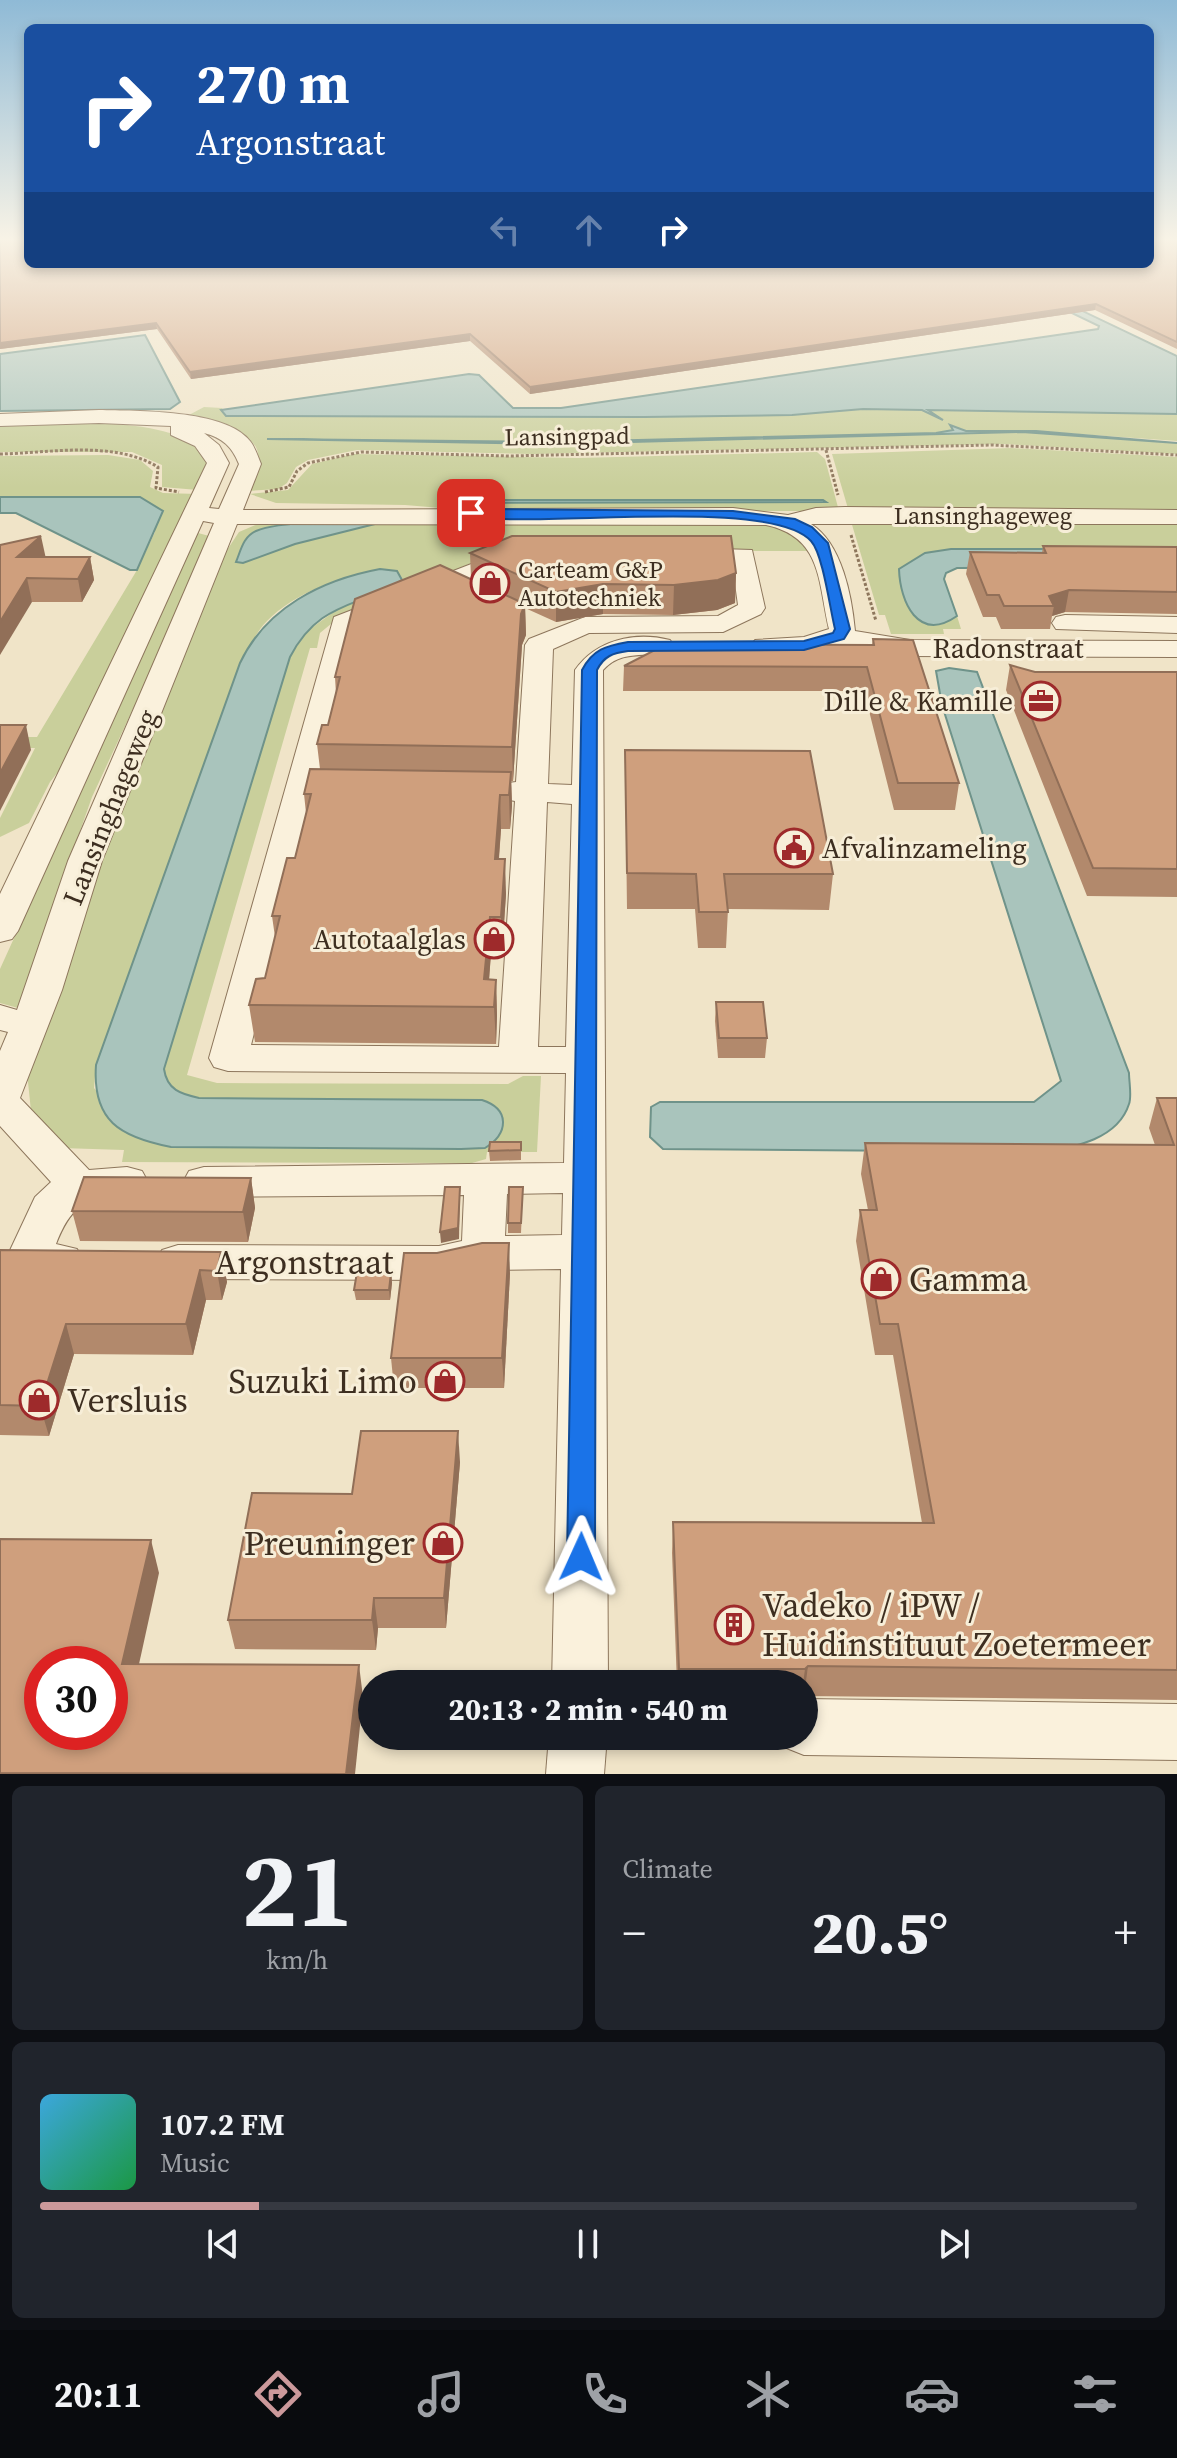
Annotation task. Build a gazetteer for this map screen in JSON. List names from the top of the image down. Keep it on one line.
{"streets":{"street":["Lansinghageweg","Radonstraat","Argonstraat"],"path":["Lansingpad"]},"crossings":[["Lansingpad","Lansinghageweg"],["Lansinghageweg","Radonstraat"]],"places":{"shop":["Carteam G&P Autotechniek","Autotaalglas","Gamma","Suzuki Limo","Versluis","Preuninger"],"office":["Dille & Kamille"],"public building":["Afvalinzameling"],"building":["Vadeko / iPW / Huidinstituut Zoetermeer"]},"page":{"turn":["270 m","Argonstraat"],"limit":"30","trip":"20:13 · 2 min · 540 m","tile":[["21","km/h"],"Climate"],"heat":["−","20.5°","+"],"song":["107.2 FM","Music"],"tabs":"20:11"}}
